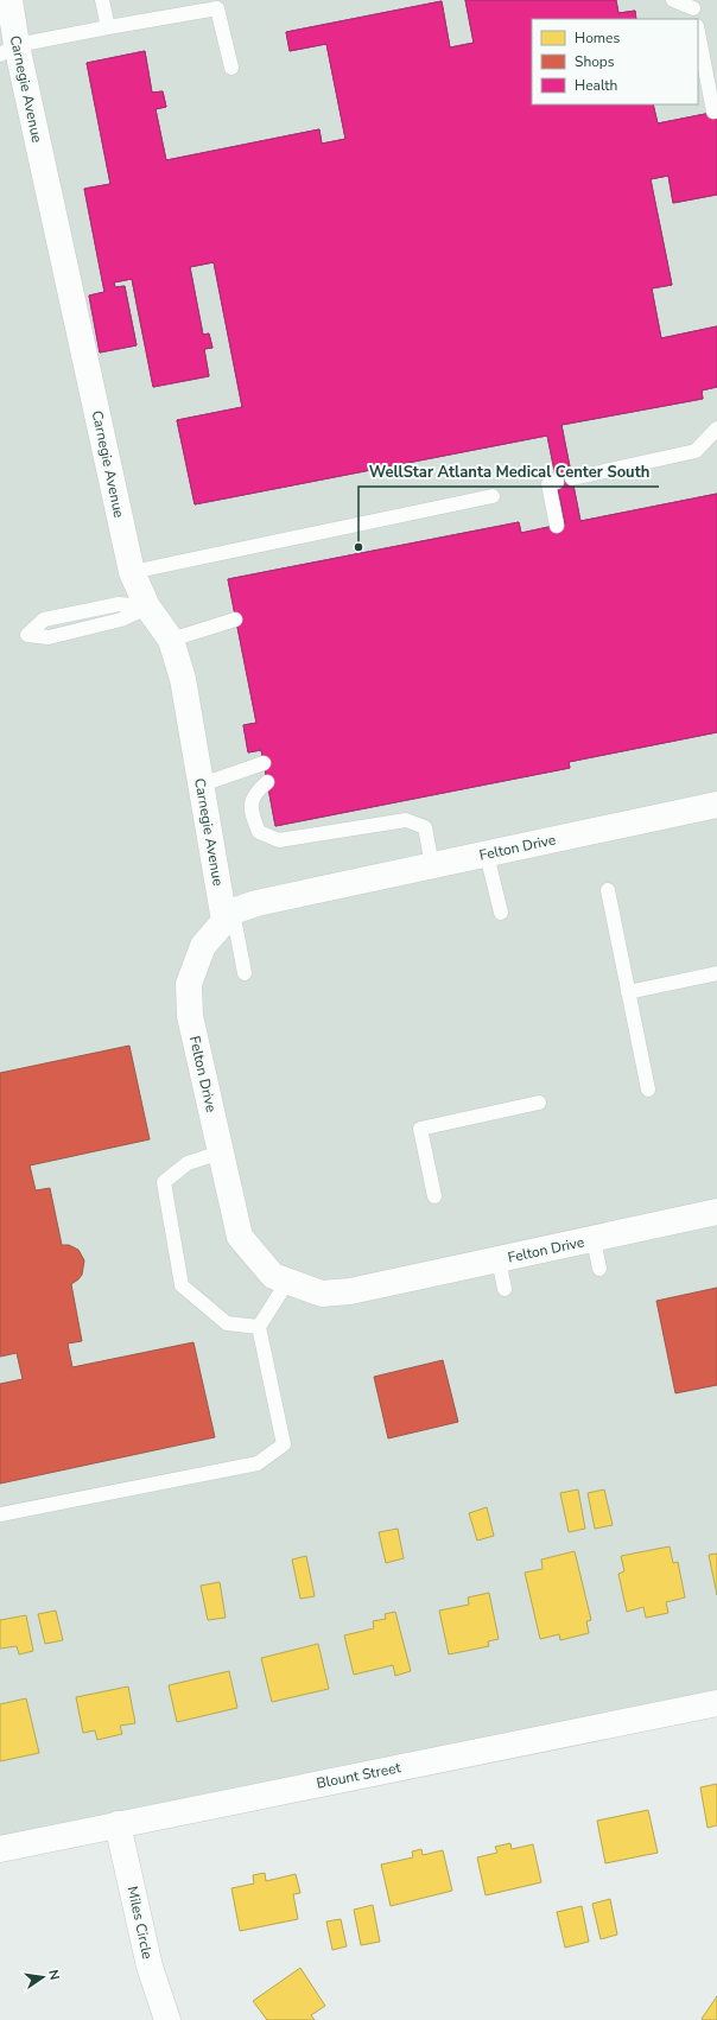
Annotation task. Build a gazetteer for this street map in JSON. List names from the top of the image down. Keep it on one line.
{"streets":{"street":["Carnegie Avenue","Felton Drive","Blount Street","Miles Circle"]},"crossings":[["Carnegie Avenue","Felton Drive"],["Blount Street","Miles Circle"]],"places":["WellStar Atlanta Medical Center South"],"legend":["Homes","Shops","Health"],"north":"right"}
